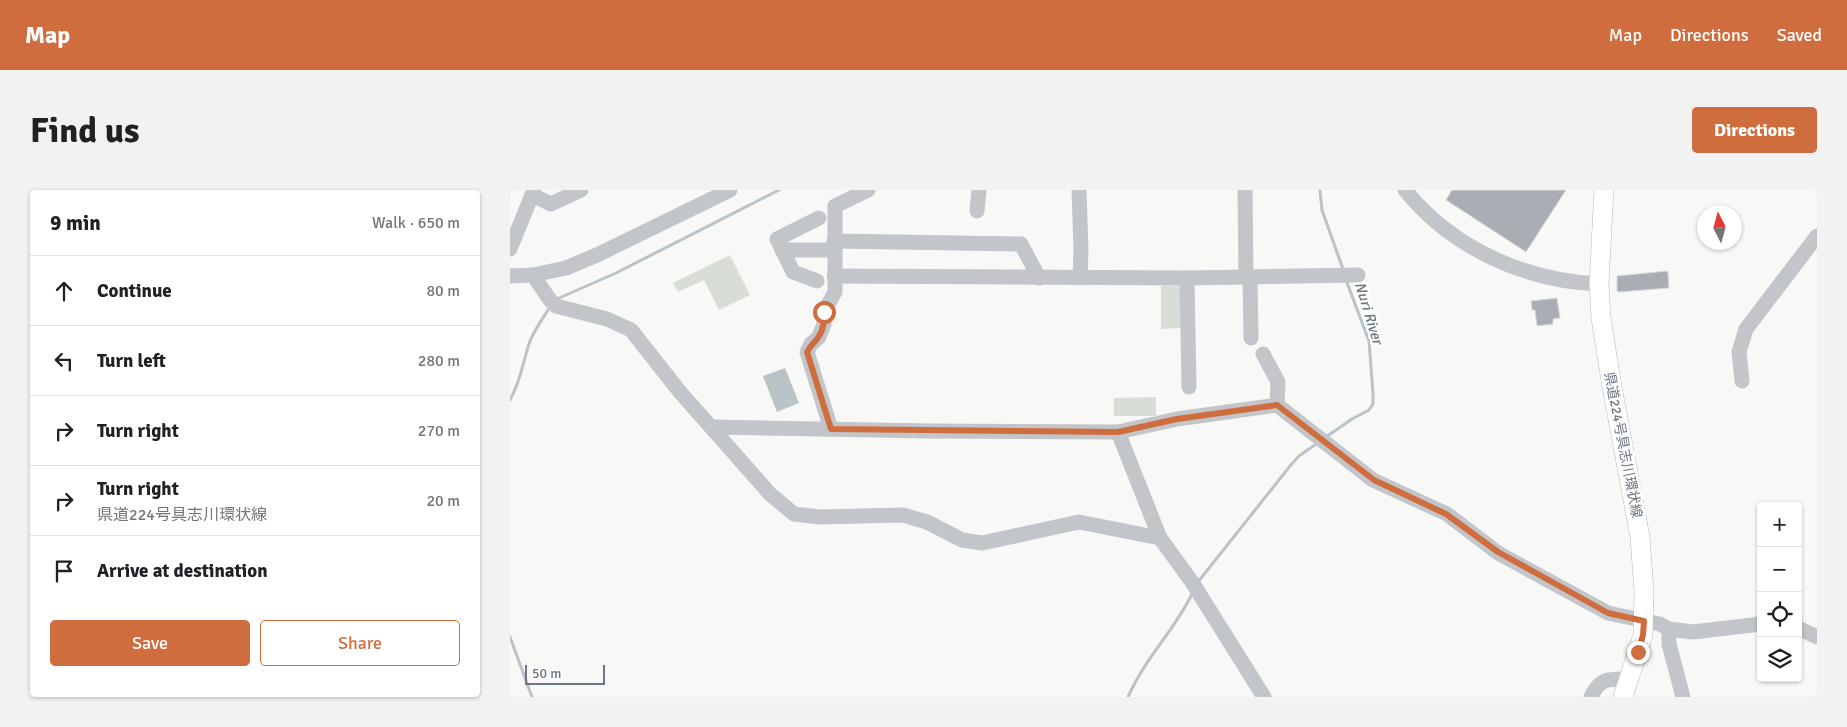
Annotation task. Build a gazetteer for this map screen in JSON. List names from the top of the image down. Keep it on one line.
{"streets":{"main road":["県道224号具志川環状線"]},"water":["Nuri River"],"scale_bar":"50 m","north":"top","page":{"header":"Map","nav":["Map","Directions","Saved"],"buttons":["Directions",["Save","Share"]],"title":"Find us","heading":["9 min","Walk · 650 m"],"list":[["Continue","80 m"],["Turn left","280 m"],["Turn right","270 m"],["Turn right","県道224号具志川環状線","20 m"],"Arrive at destination"],"map_buttons":["+","−"],"scale":"50 m"}}
